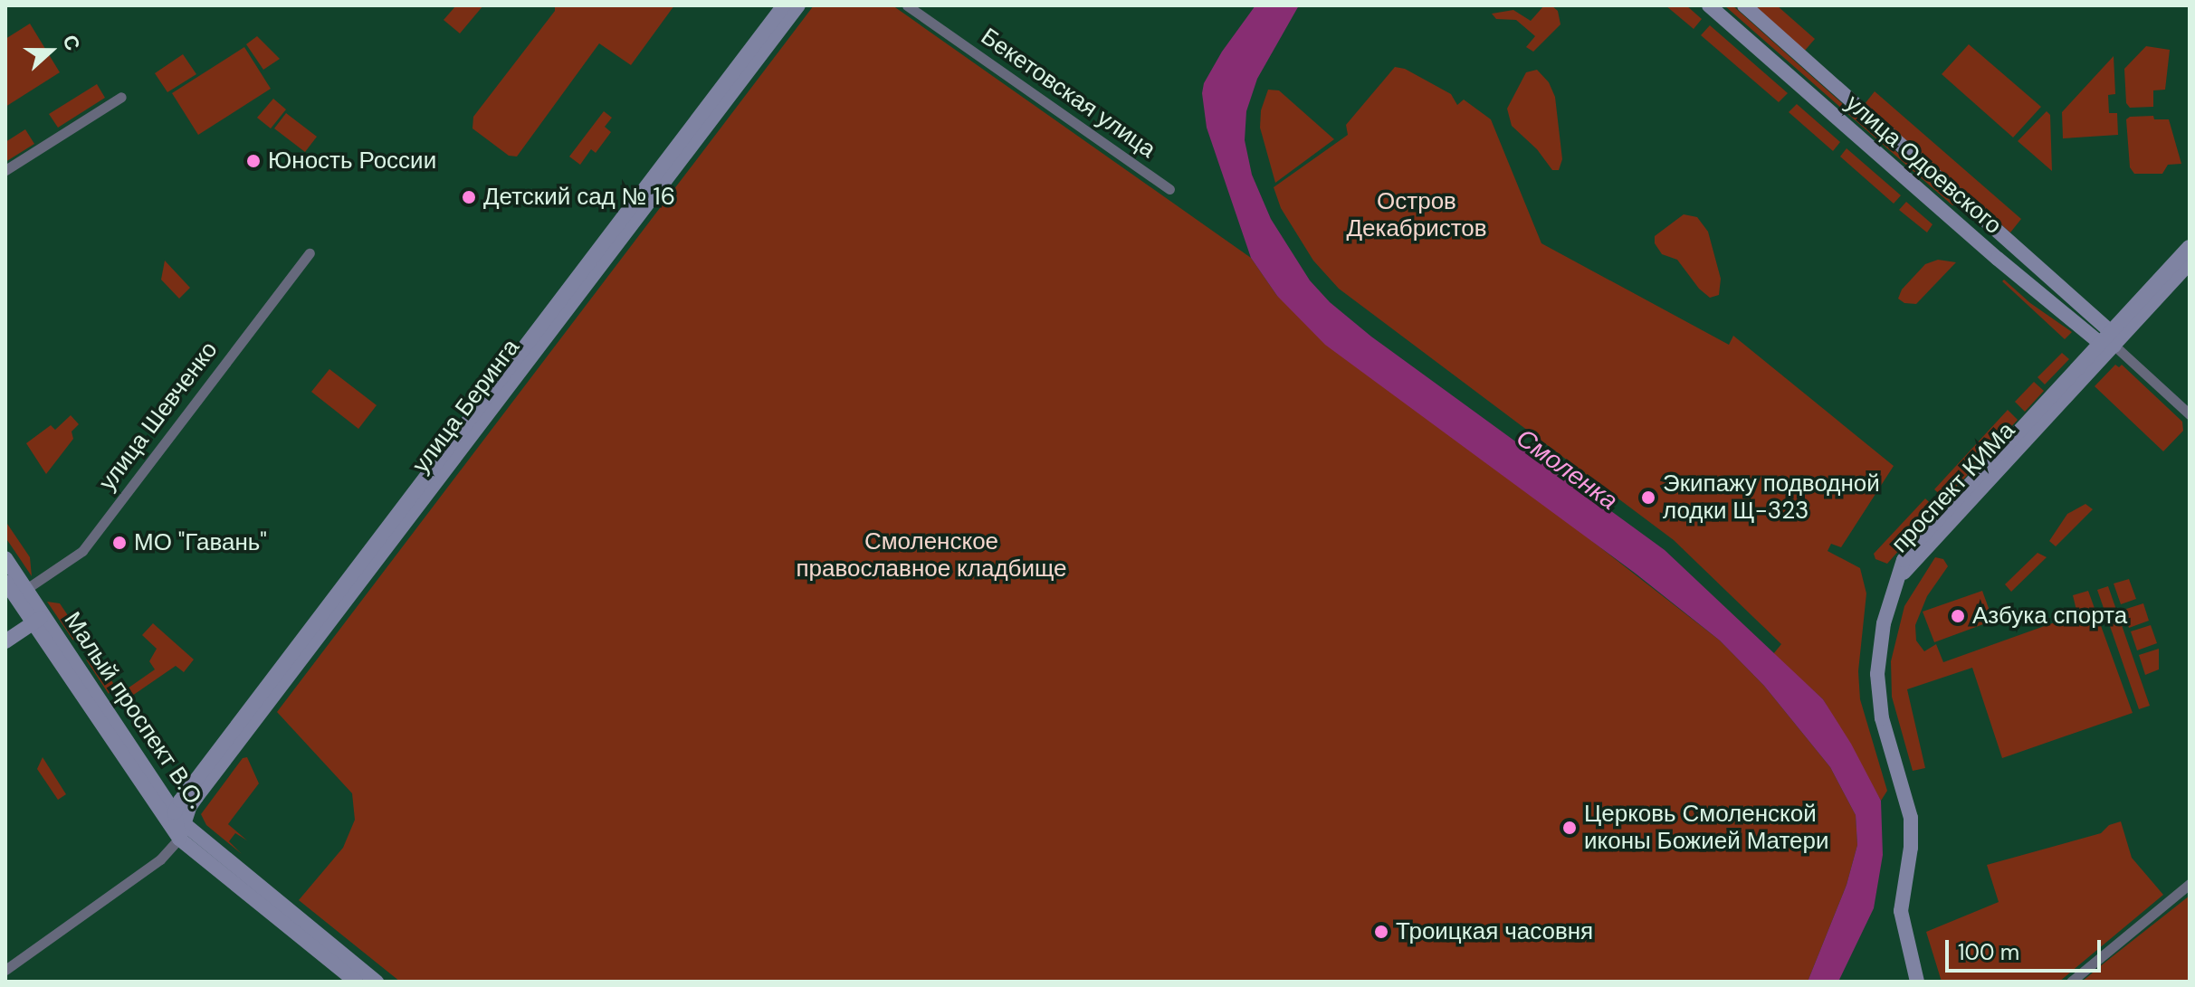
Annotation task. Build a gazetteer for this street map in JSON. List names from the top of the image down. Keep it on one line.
{"streets":{"street":["Бекетовская улица","улица Одоевского","улица Беринга","улица Шевченко","проспект КИМа","Малый проспект В.О."]},"crossings":[["улица Одоевского","проспект КИМа"],["улица Беринга","Малый проспект В.О."],["улица Шевченко","Малый проспект В.О."]],"water":["Смоленка"],"parks":["Остров Декабристов","Смоленское православное кладбище"],"places":["Юность России","Детский сад № 16","Экипажу подводной лодки Щ-323","МО \"Гавань\"","Азбука спорта","Церковь Смоленской иконы Божией Матери","Троицкая часовня"],"scale_bar":"100 m","north":"right"}
